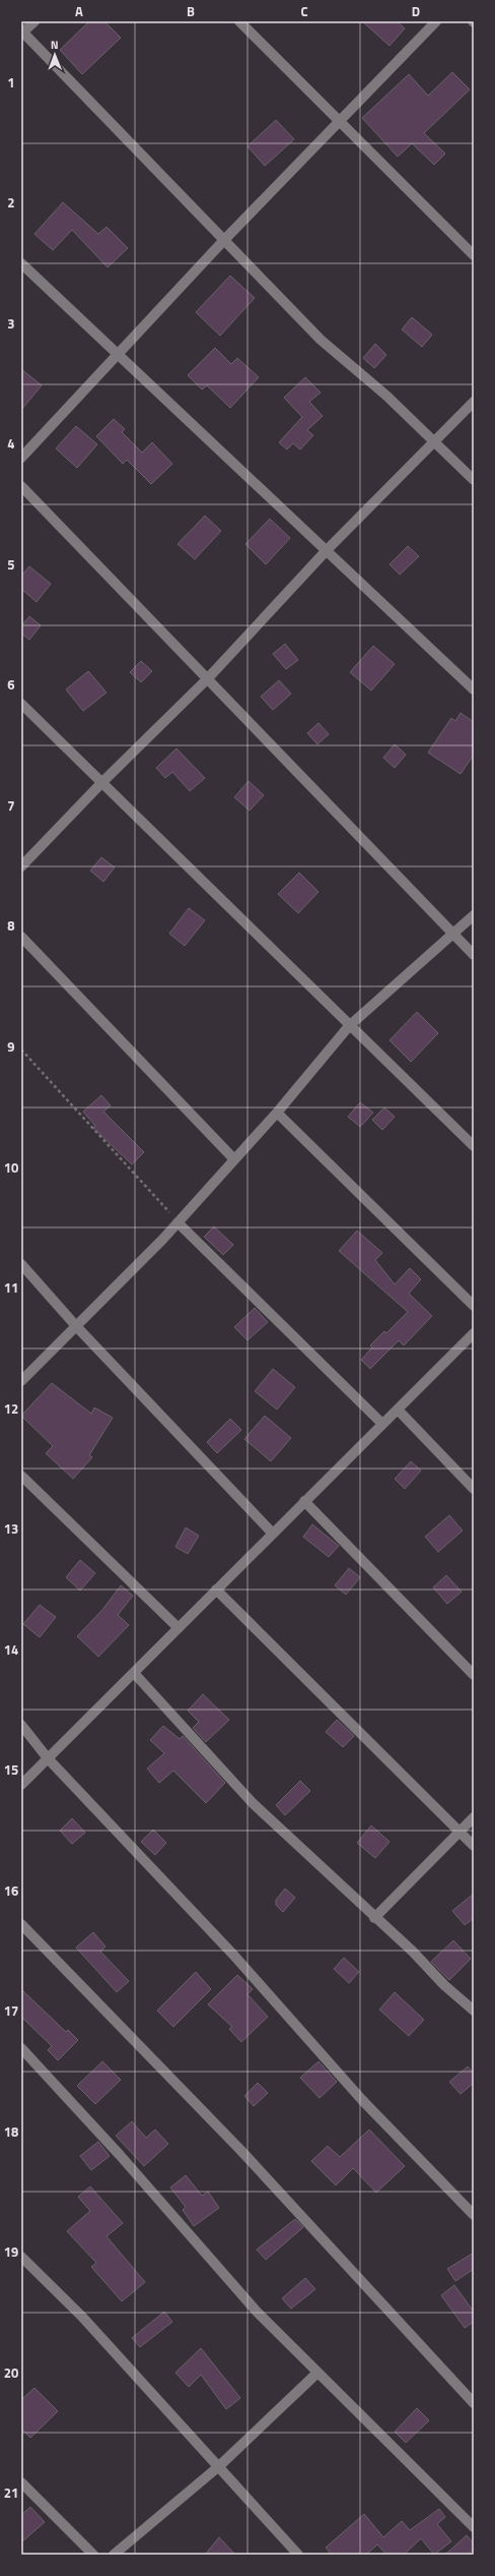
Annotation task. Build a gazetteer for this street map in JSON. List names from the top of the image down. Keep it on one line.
{"north":"top","grid":{"columns":["A","B","C","D"],"rows":["1","2","3","4","5","6","7","8","9","10","11","12","13","14","15","16","17","18","19","20","21"]}}
